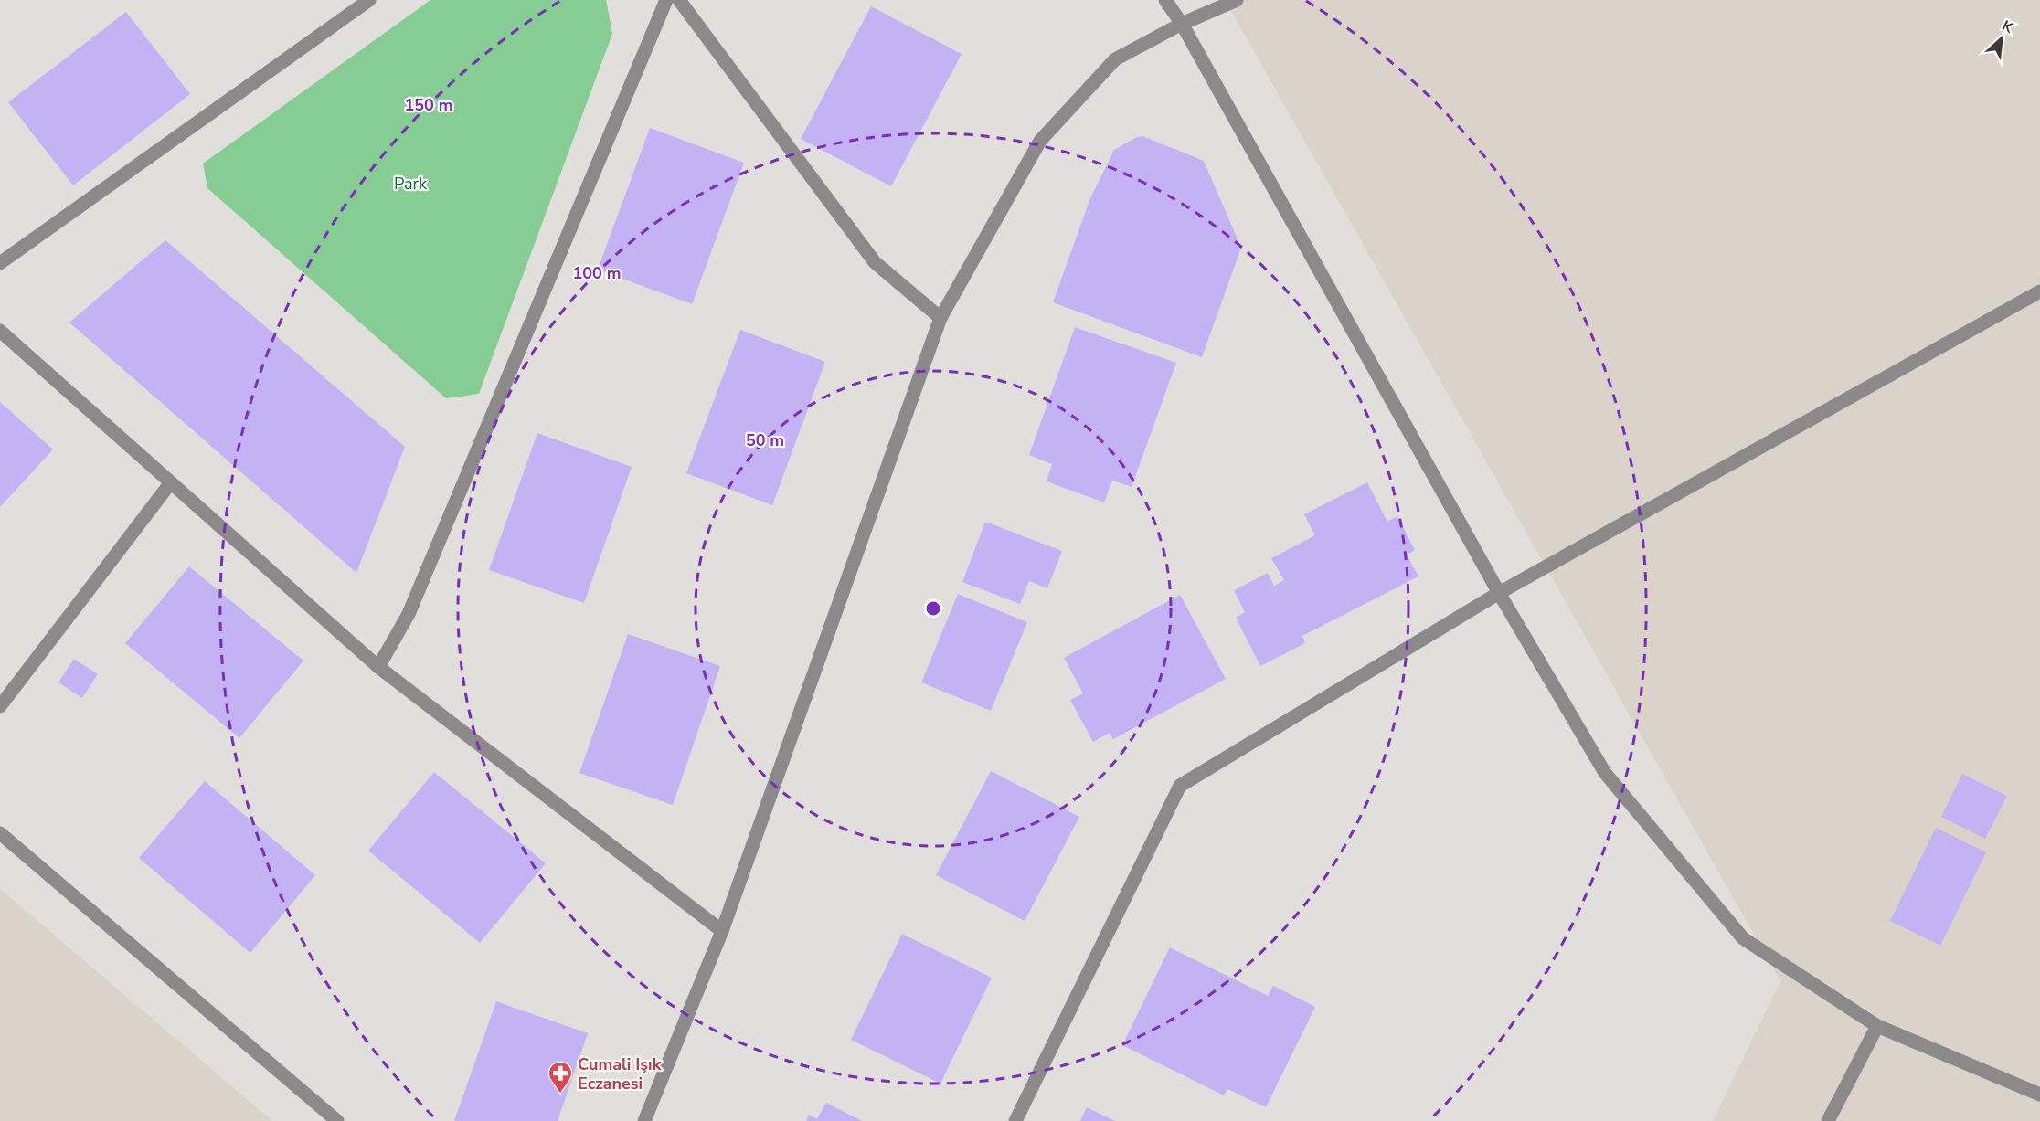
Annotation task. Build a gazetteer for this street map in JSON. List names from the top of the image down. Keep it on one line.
{"parks":["Park"],"places":{"pharmacy":["Cumali Işık Eczanesi"]},"north":"top right","rings":["150 m","100 m","50 m"]}
